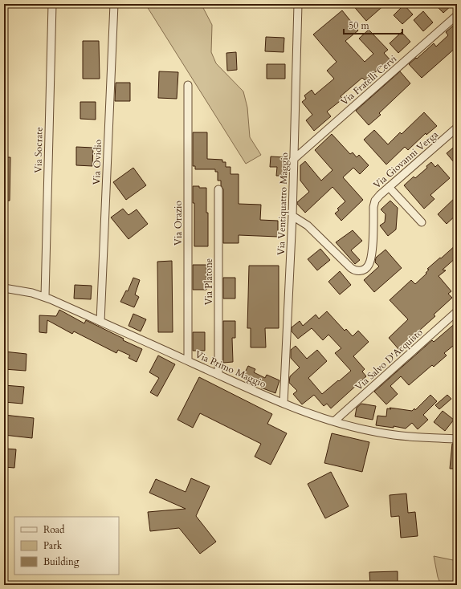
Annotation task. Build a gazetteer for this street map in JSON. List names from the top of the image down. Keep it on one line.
{"streets":{"street":["Via Fratelli Cervi","Via Socrate","Via Giovanni Verga","Via Ovidio","Via Ventiquattro Maggio","Via Orazio","Via Platone","Via Salvo D'Acquisto","Via Primo Maggio"]},"crossings":[["Via Fratelli Cervi","Via Ventiquattro Maggio"],["Via Socrate","Via Primo Maggio"],["Via Giovanni Verga","Via Ventiquattro Maggio"],["Via Ovidio","Via Primo Maggio"],["Via Ventiquattro Maggio","Via Primo Maggio"],["Via Orazio","Via Primo Maggio"],["Via Platone","Via Primo Maggio"],["Via Salvo D'Acquisto","Via Primo Maggio"]],"legend":["Road","Park","Building"],"scale_bar":"50 m"}
